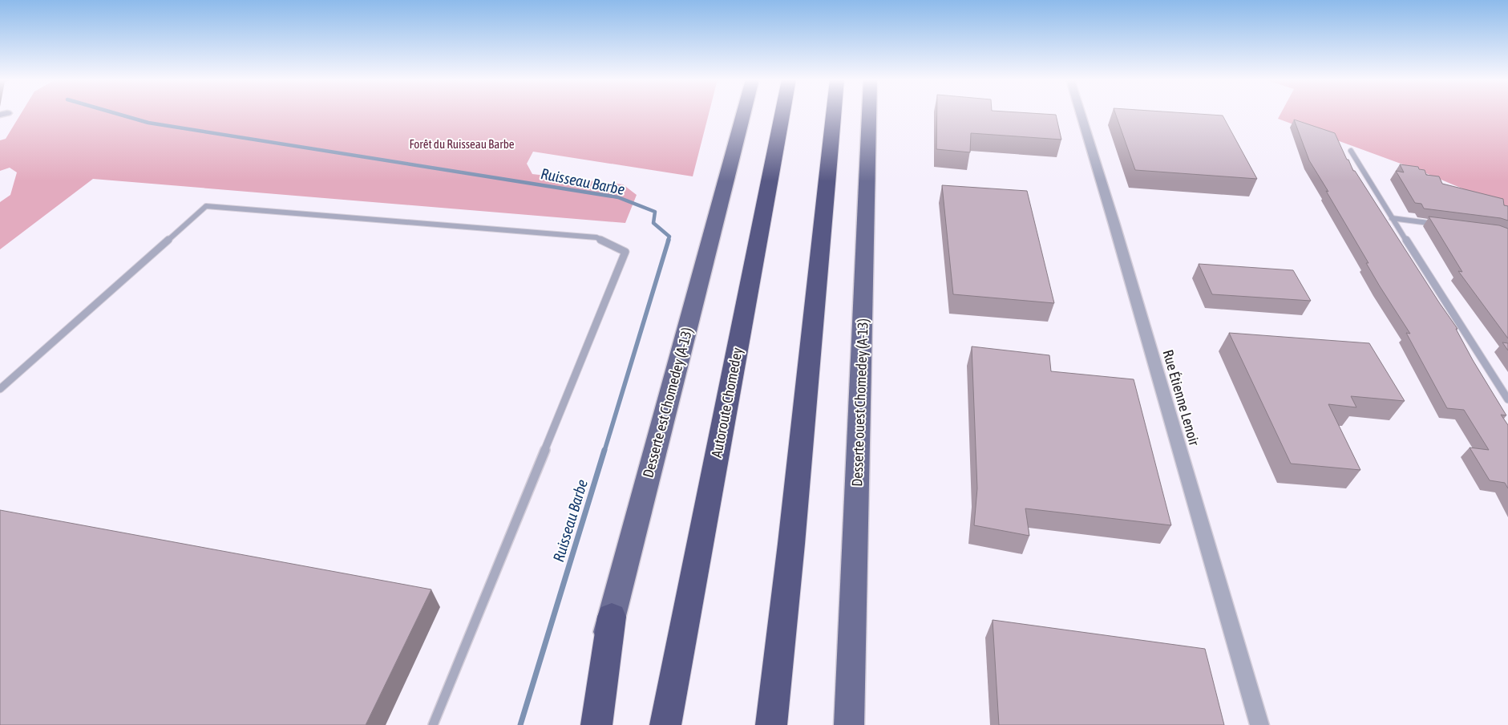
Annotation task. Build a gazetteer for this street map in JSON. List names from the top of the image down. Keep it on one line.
{"streets":{"highway":["Autoroute Chomedey"],"main road":["Desserte est Chomedey (A-13)","Desserte ouest Chomedey (A-13)"],"street":["Rue Étienne Lenoir"]},"water":["Ruisseau Barbe"],"parks":["Forêt du Ruisseau Barbe"]}
